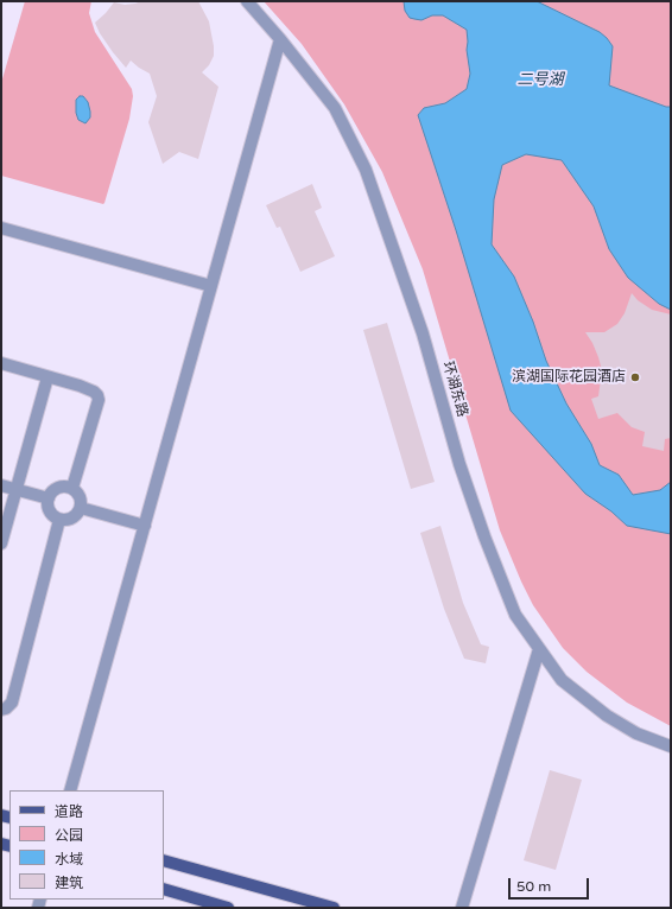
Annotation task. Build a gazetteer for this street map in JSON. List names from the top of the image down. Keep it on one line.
{"streets":{"street":["环湖东路"]},"water":["二号湖"],"places":["滨湖国际花园酒店"],"legend":["道路","公园","水域","建筑"],"scale_bar":"50 m"}
